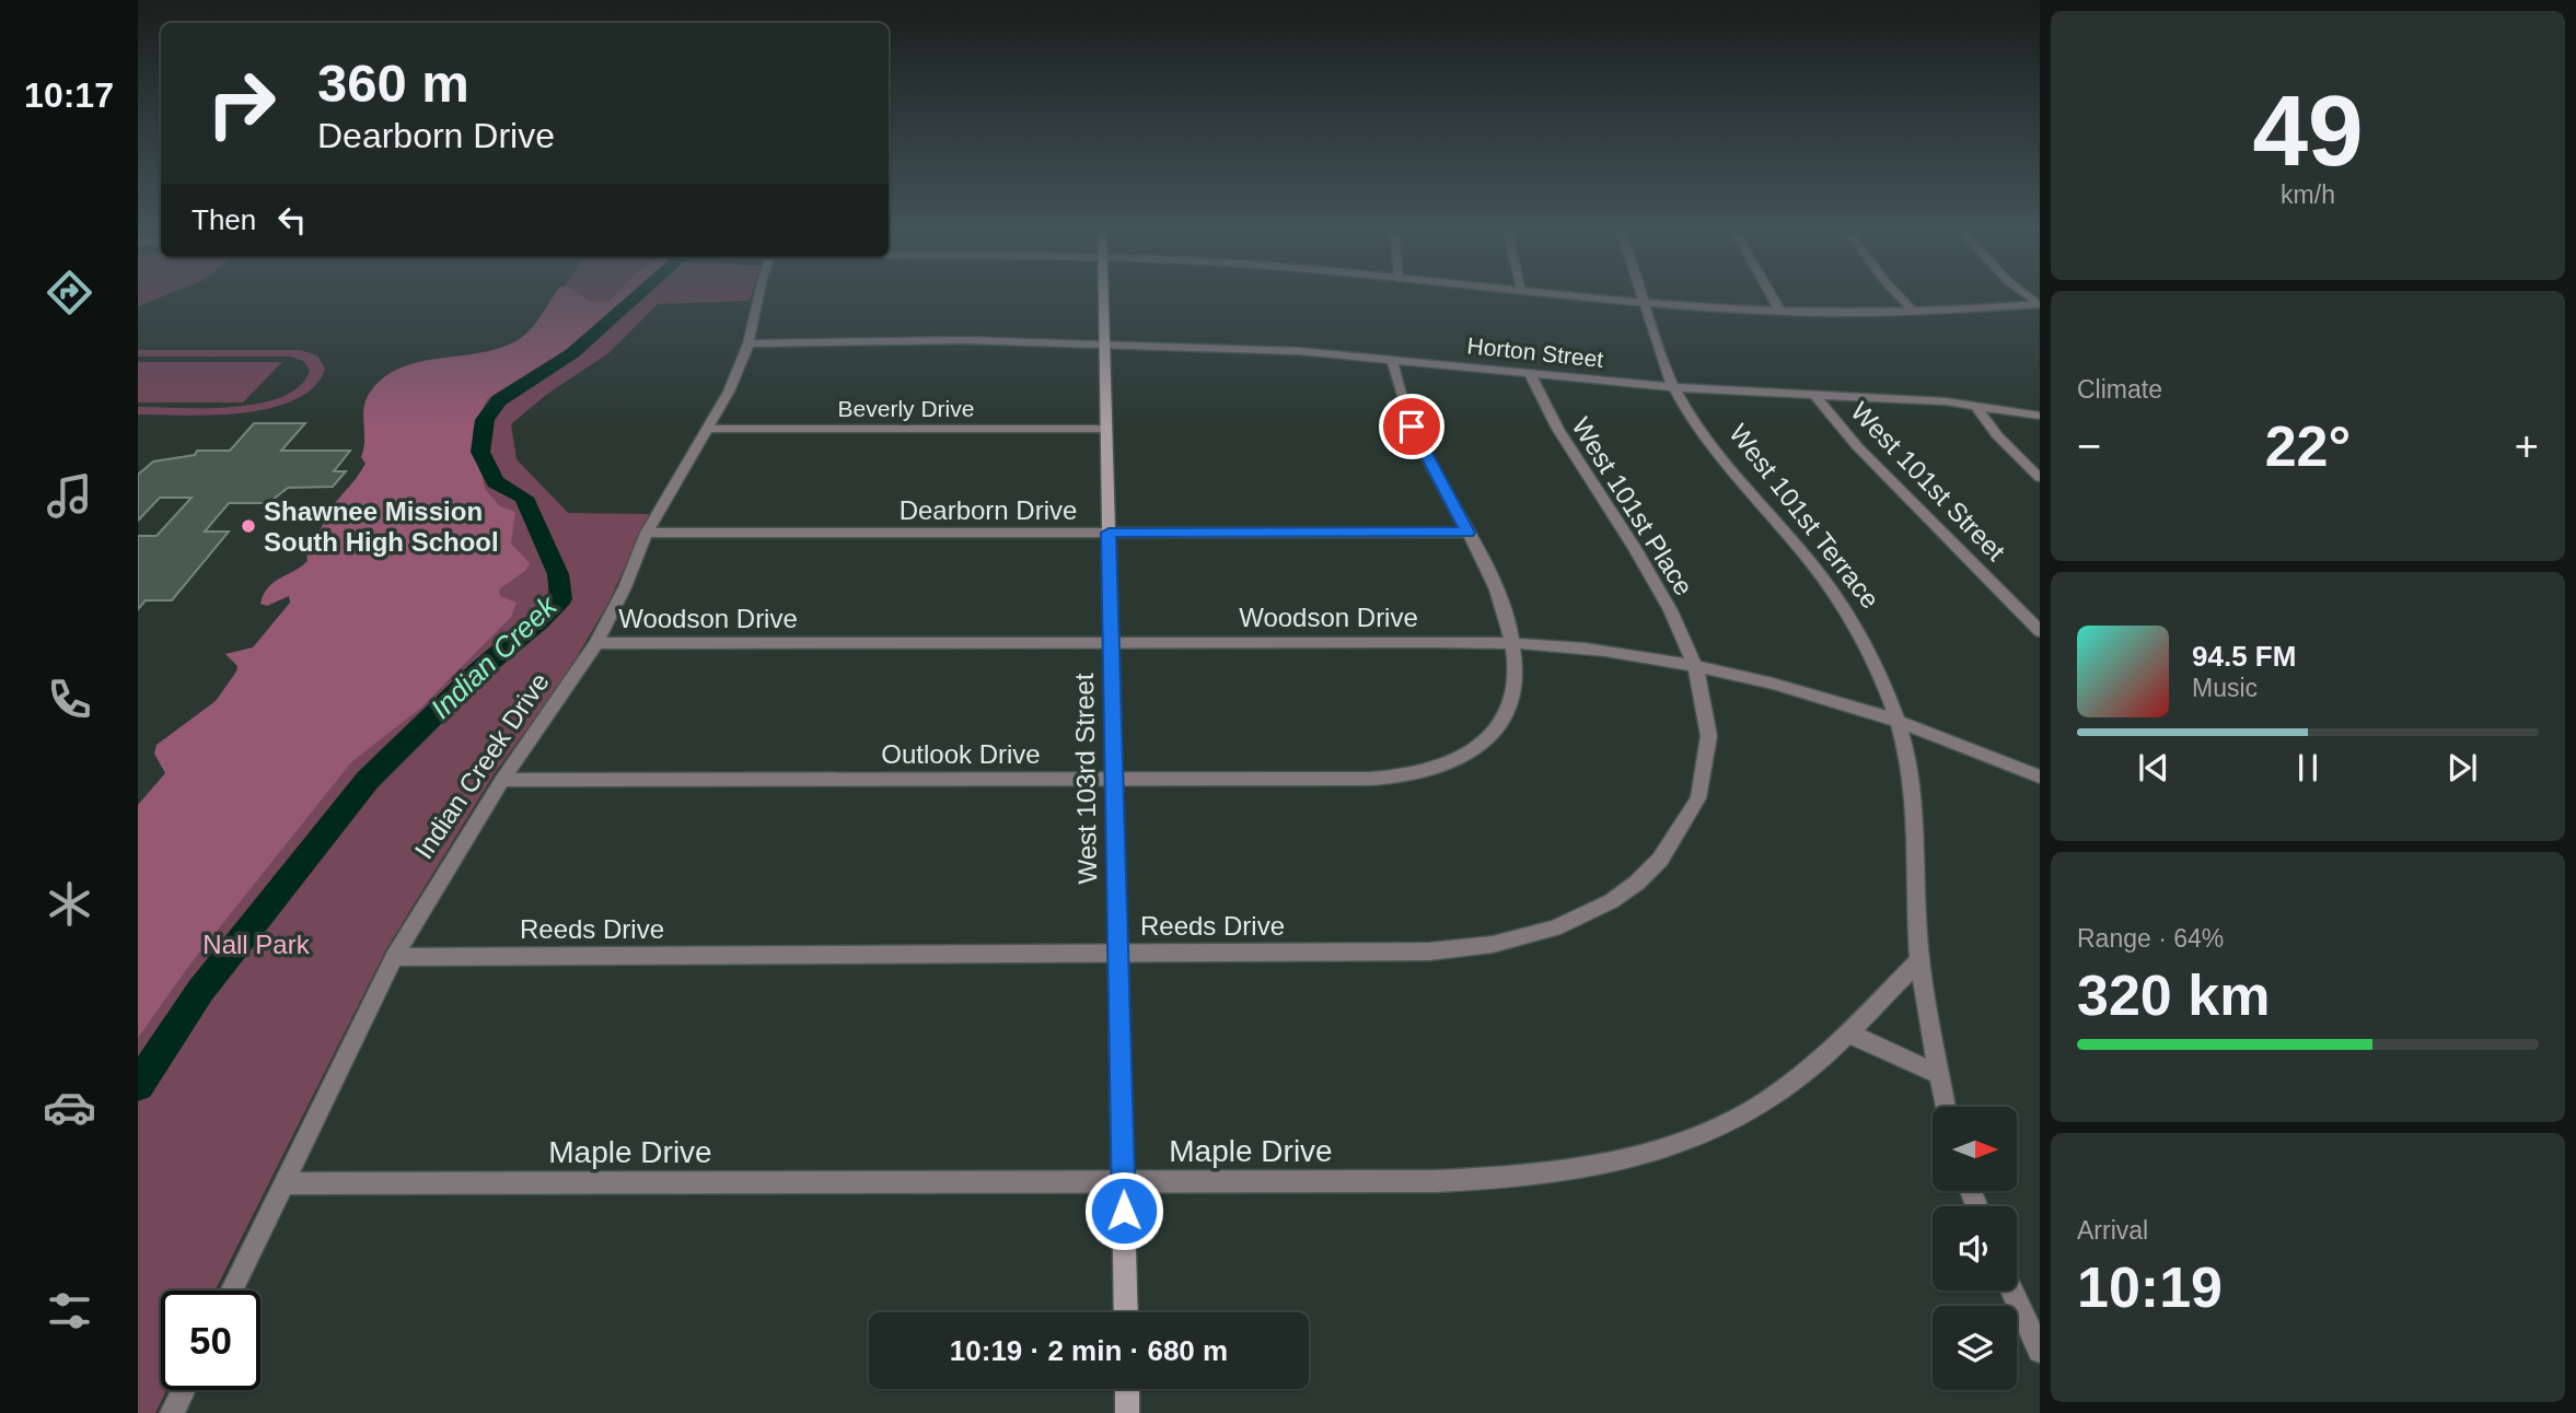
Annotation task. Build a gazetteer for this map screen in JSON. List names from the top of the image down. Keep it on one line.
{"streets":{"main road":["West 103rd Street"],"street":["Horton Street","Beverly Drive","West 101st Street","West 101st Place","Dearborn Drive","West 101st Terrace","Woodson Drive","Outlook Drive","Indian Creek Drive","Reeds Drive","Maple Drive"]},"crossings":[["Horton Street","West 101st Street"],["Horton Street","West 101st Place"],["Horton Street","West 101st Terrace"],["Horton Street","Outlook Drive"],["Horton Street","Indian Creek Drive"],["Horton Street","West 103rd Street"],["Beverly Drive","Indian Creek Drive"],["Beverly Drive","West 103rd Street"],["West 101st Place","Woodson Drive"],["West 101st Place","Reeds Drive"],["Dearborn Drive","Outlook Drive"],["Dearborn Drive","Indian Creek Drive"],["Dearborn Drive","West 103rd Street"],["West 101st Terrace","Woodson Drive"],["West 101st Terrace","Maple Drive"],["Woodson Drive","Outlook Drive"],["Woodson Drive","Indian Creek Drive"],["Woodson Drive","West 103rd Street"],["Woodson Drive","Reeds Drive"],["Outlook Drive","Indian Creek Drive"],["Outlook Drive","West 103rd Street"],["Indian Creek Drive","Reeds Drive"],["Indian Creek Drive","Maple Drive"],["West 103rd Street","Reeds Drive"],["West 103rd Street","Maple Drive"]],"water":["Indian Creek"],"parks":["Nall Park"],"places":["Shawnee Mission South High School"],"north":"right","page":{"tabs":"10:17","tile":[["49","km/h"],"Climate",["Range · 64%","320 km"],["Arrival","10:19"]],"turn":["360 m","Dearborn Drive"],"then":"Then","heat":["−","22°","+"],"song":["94.5 FM","Music"],"limit":"50","trip":"10:19 · 2 min · 680 m"}}
